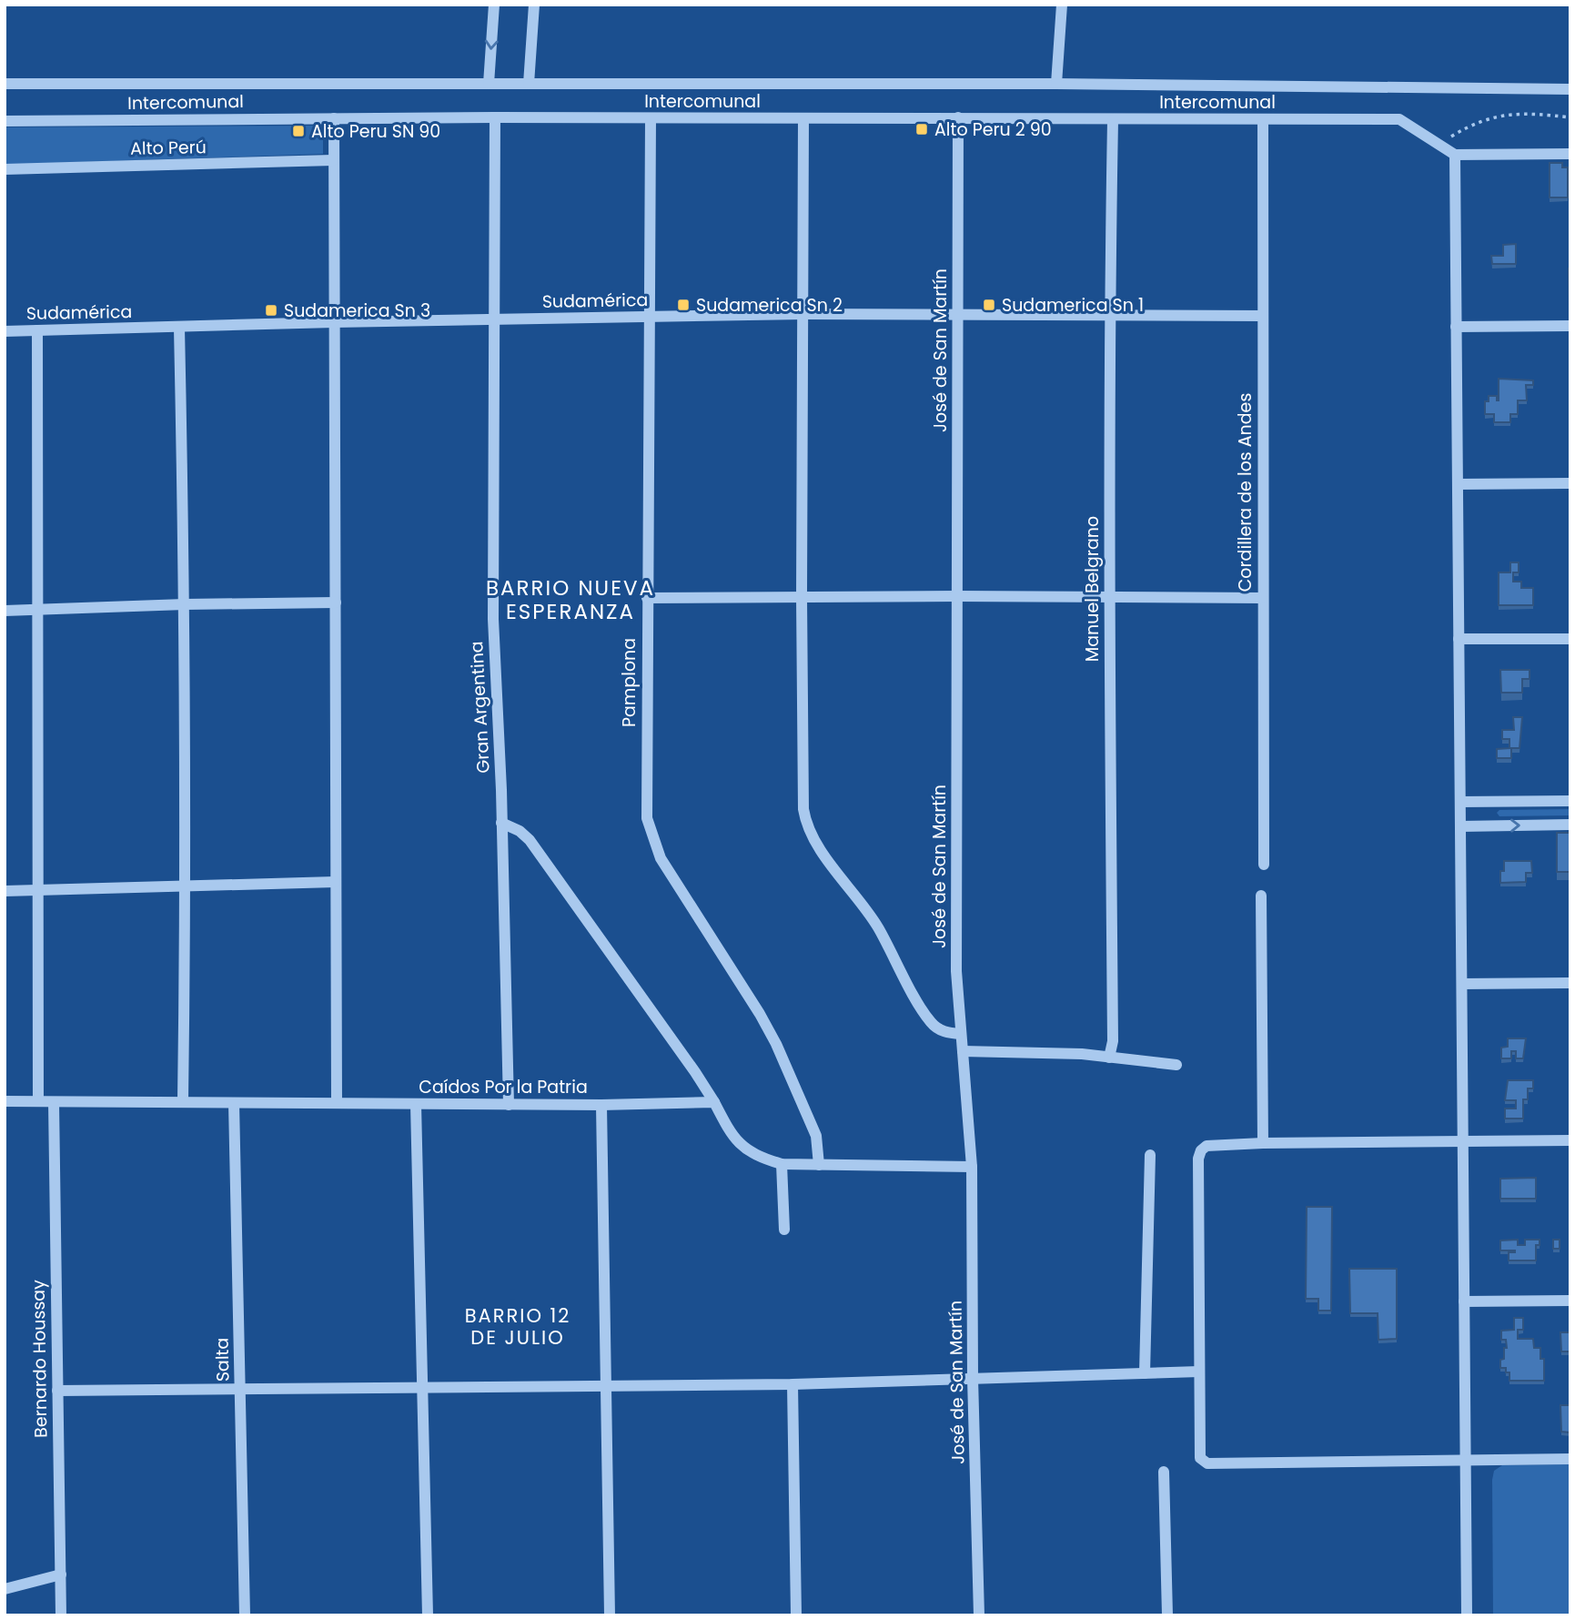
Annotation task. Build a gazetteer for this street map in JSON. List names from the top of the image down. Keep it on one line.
{"streets":{"street":["Intercomunal","Alto Perú","Sudamérica","José de San Martín","Cordillera de los Andes","Manuel Belgrano","Pamplona","Gran Argentina","Caídos Por la Patria","Bernardo Houssay","Salta"]},"crossings":[["Intercomunal","José de San Martín"],["Intercomunal","Cordillera de los Andes"],["Intercomunal","Manuel Belgrano"],["Intercomunal","Pamplona"],["Intercomunal","Gran Argentina"],["Sudamérica","José de San Martín"],["Sudamérica","Cordillera de los Andes"],["Sudamérica","Manuel Belgrano"],["Sudamérica","Pamplona"],["Sudamérica","Gran Argentina"],["Gran Argentina","Caídos Por la Patria"],["Caídos Por la Patria","Bernardo Houssay"],["Caídos Por la Patria","Salta"]],"districts":["BARRIO NUEVA ESPERANZA","BARRIO 12 DE JULIO"],"places":{"transit":["Alto Peru 2 90","Alto Peru SN 90","Sudamerica Sn 2","Sudamerica Sn 1","Sudamerica Sn 3"]}}
